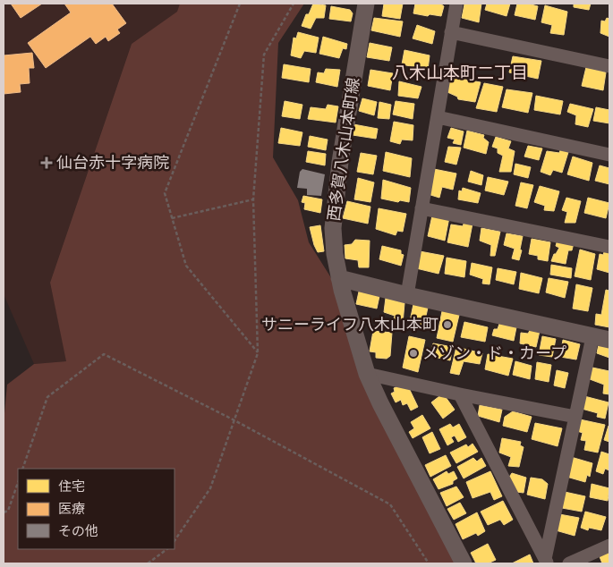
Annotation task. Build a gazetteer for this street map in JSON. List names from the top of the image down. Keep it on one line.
{"streets":{"street":["西多賀八木山本町線"]},"districts":["八木山本町二丁目"],"places":{"health":["仙台赤十字病院"],"other":["サニーライフ八木山本町","メゾン・ド・カープ"]},"legend":["住宅","医療","その他"]}
